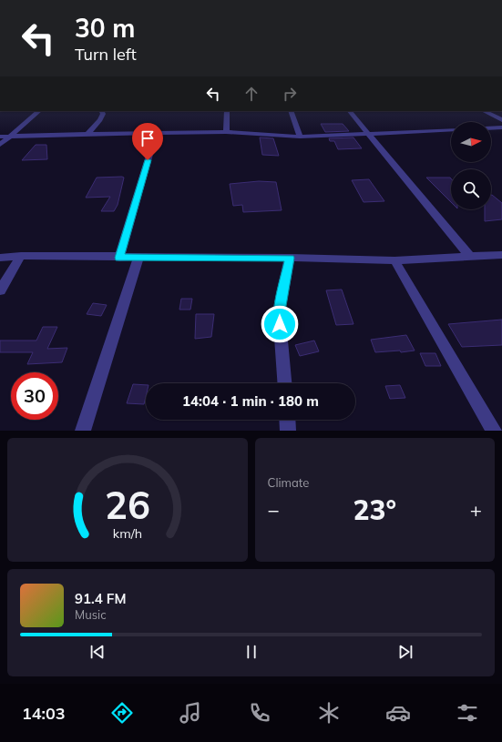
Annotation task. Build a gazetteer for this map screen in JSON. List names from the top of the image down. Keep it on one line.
{"north":"right","page":{"turn":["30 m","Turn left"],"limit":"30","trip":"14:04 · 1 min · 180 m","tile":"Climate","heat":["−","23°","+"],"song":["91.4 FM","Music"],"tabs":"14:03","gauge":["26","km/h"]}}
